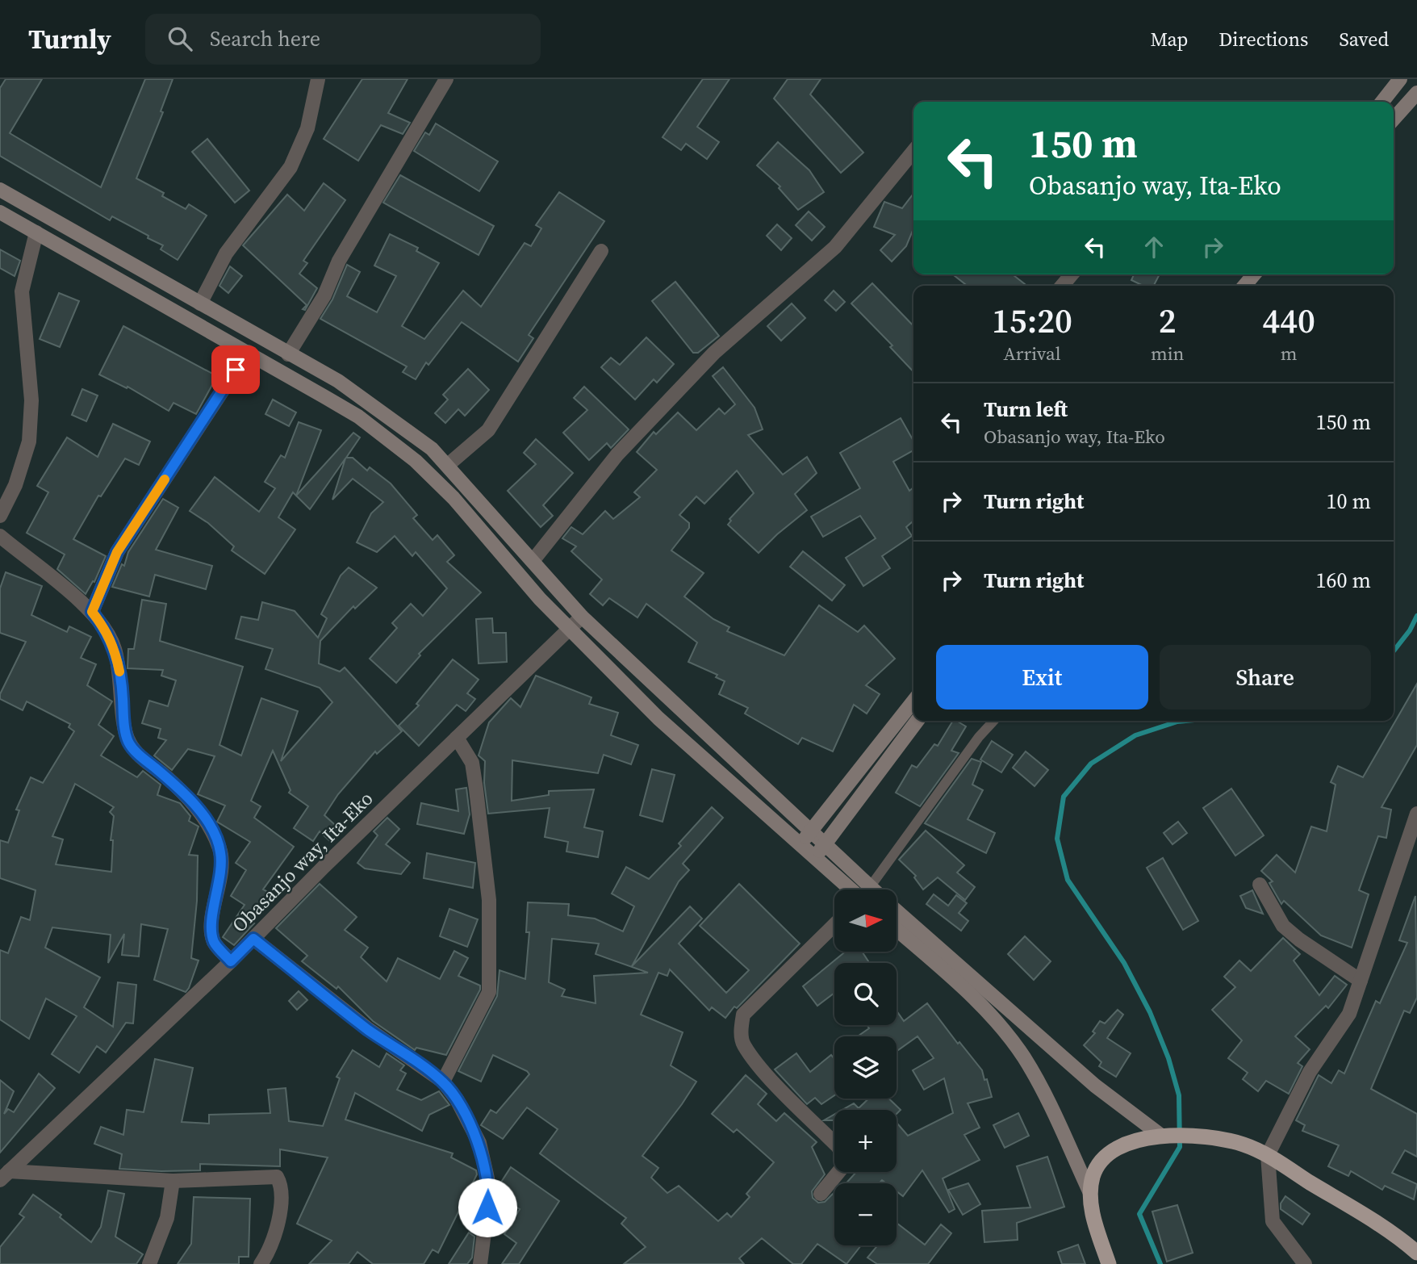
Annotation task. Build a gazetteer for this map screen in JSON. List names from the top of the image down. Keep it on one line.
{"streets":{"street":["Obasanjo way, Ita-Eko"]},"north":"right","page":{"header":"Turnly","search":"Search here","nav":["Map","Directions","Saved"],"turn":["150 m","Obasanjo way, Ita-Eko"],"eta":["15:20","Arrival","2","min","440","m"],"list":[{"name":"Turn left","note":"Obasanjo way, Ita-Eko","value":"150 m"},{"name":"Turn right","value":"10 m"},{"name":"Turn right","value":"160 m"}],"buttons":["Exit","Share"],"map_buttons":["+","−"]}}
